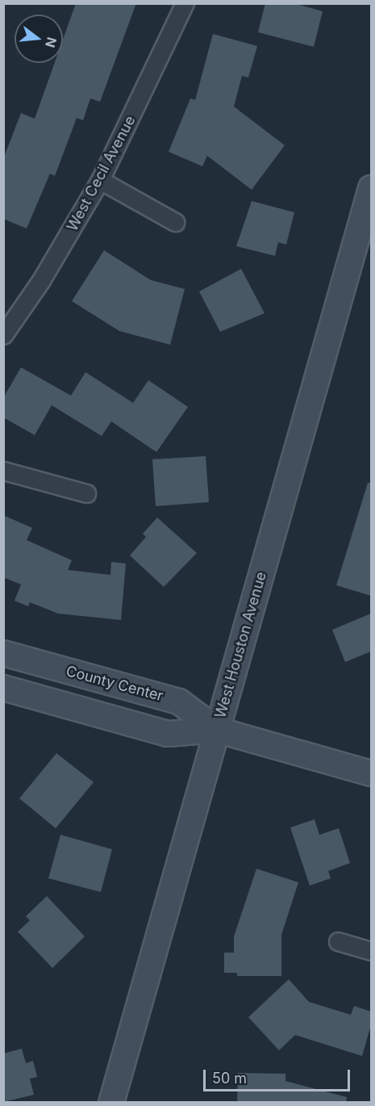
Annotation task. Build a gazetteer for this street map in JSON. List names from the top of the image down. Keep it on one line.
{"streets":{"main road":["West Houston Avenue","County Center"],"street":["West Cecil Avenue"]},"crossings":[["West Houston Avenue","County Center"]],"scale_bar":"50 m","north":"right"}
